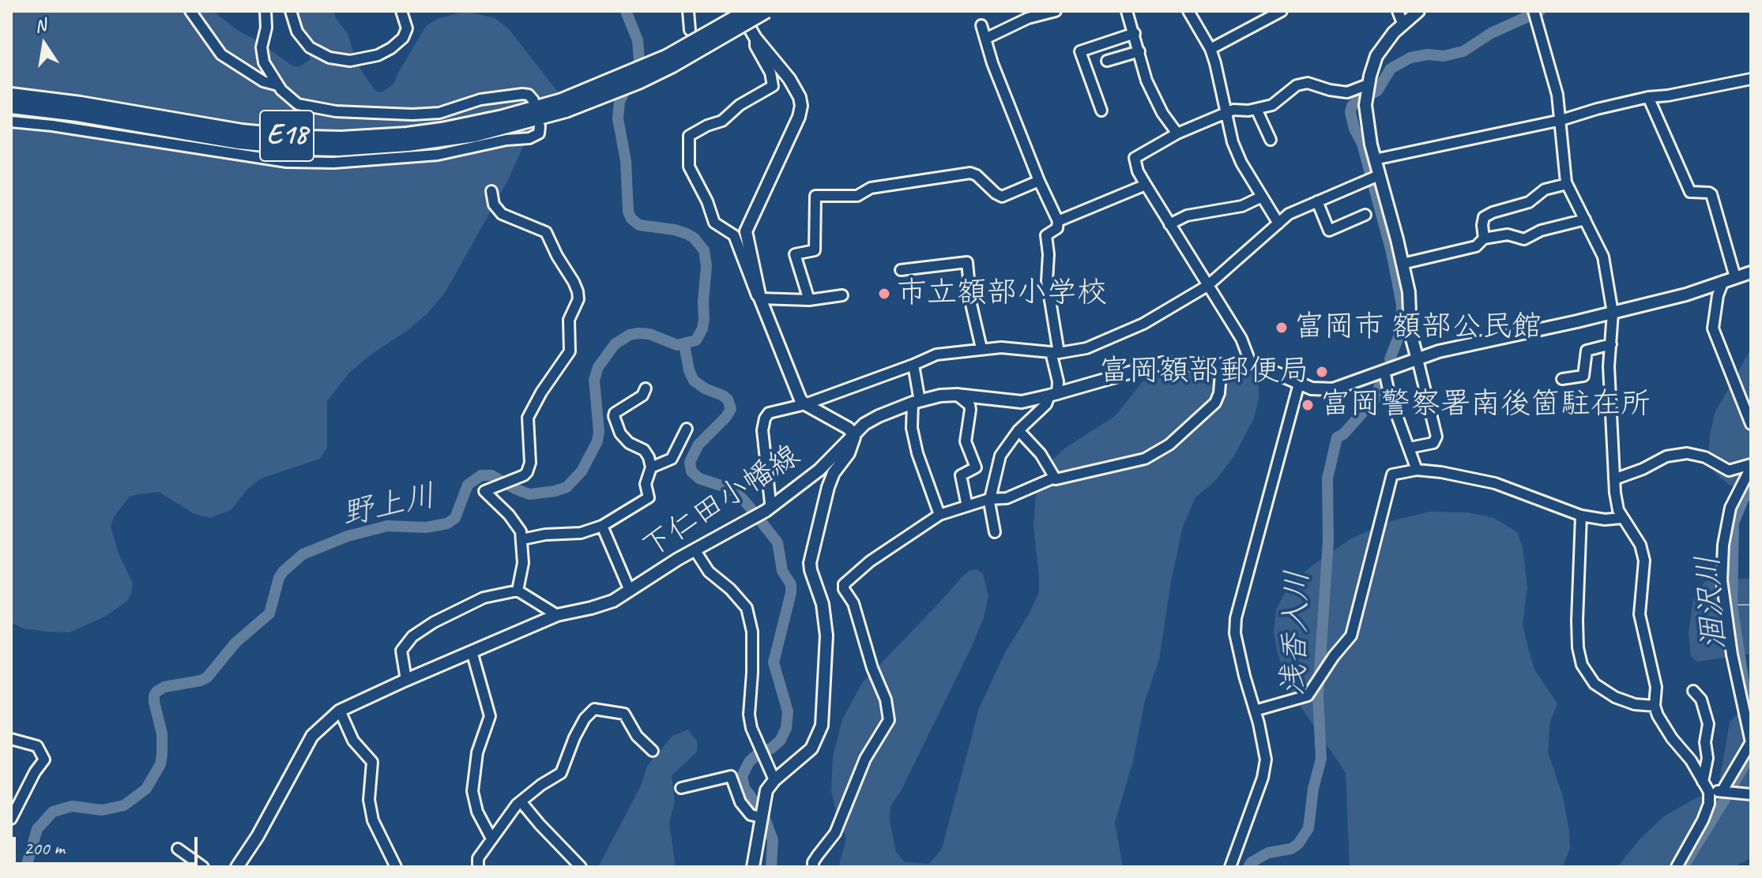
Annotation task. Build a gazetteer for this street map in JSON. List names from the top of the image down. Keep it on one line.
{"streets":{"highway":["E18"],"main road":["下仁田小幡線"]},"water":["野上川","涸沢川","浅香入川"],"places":["市立額部小学校","富岡市 額部公民館","富岡額部郵便局","富岡警察署南後箇駐在所"],"scale_bar":"200 m","north":"top"}
